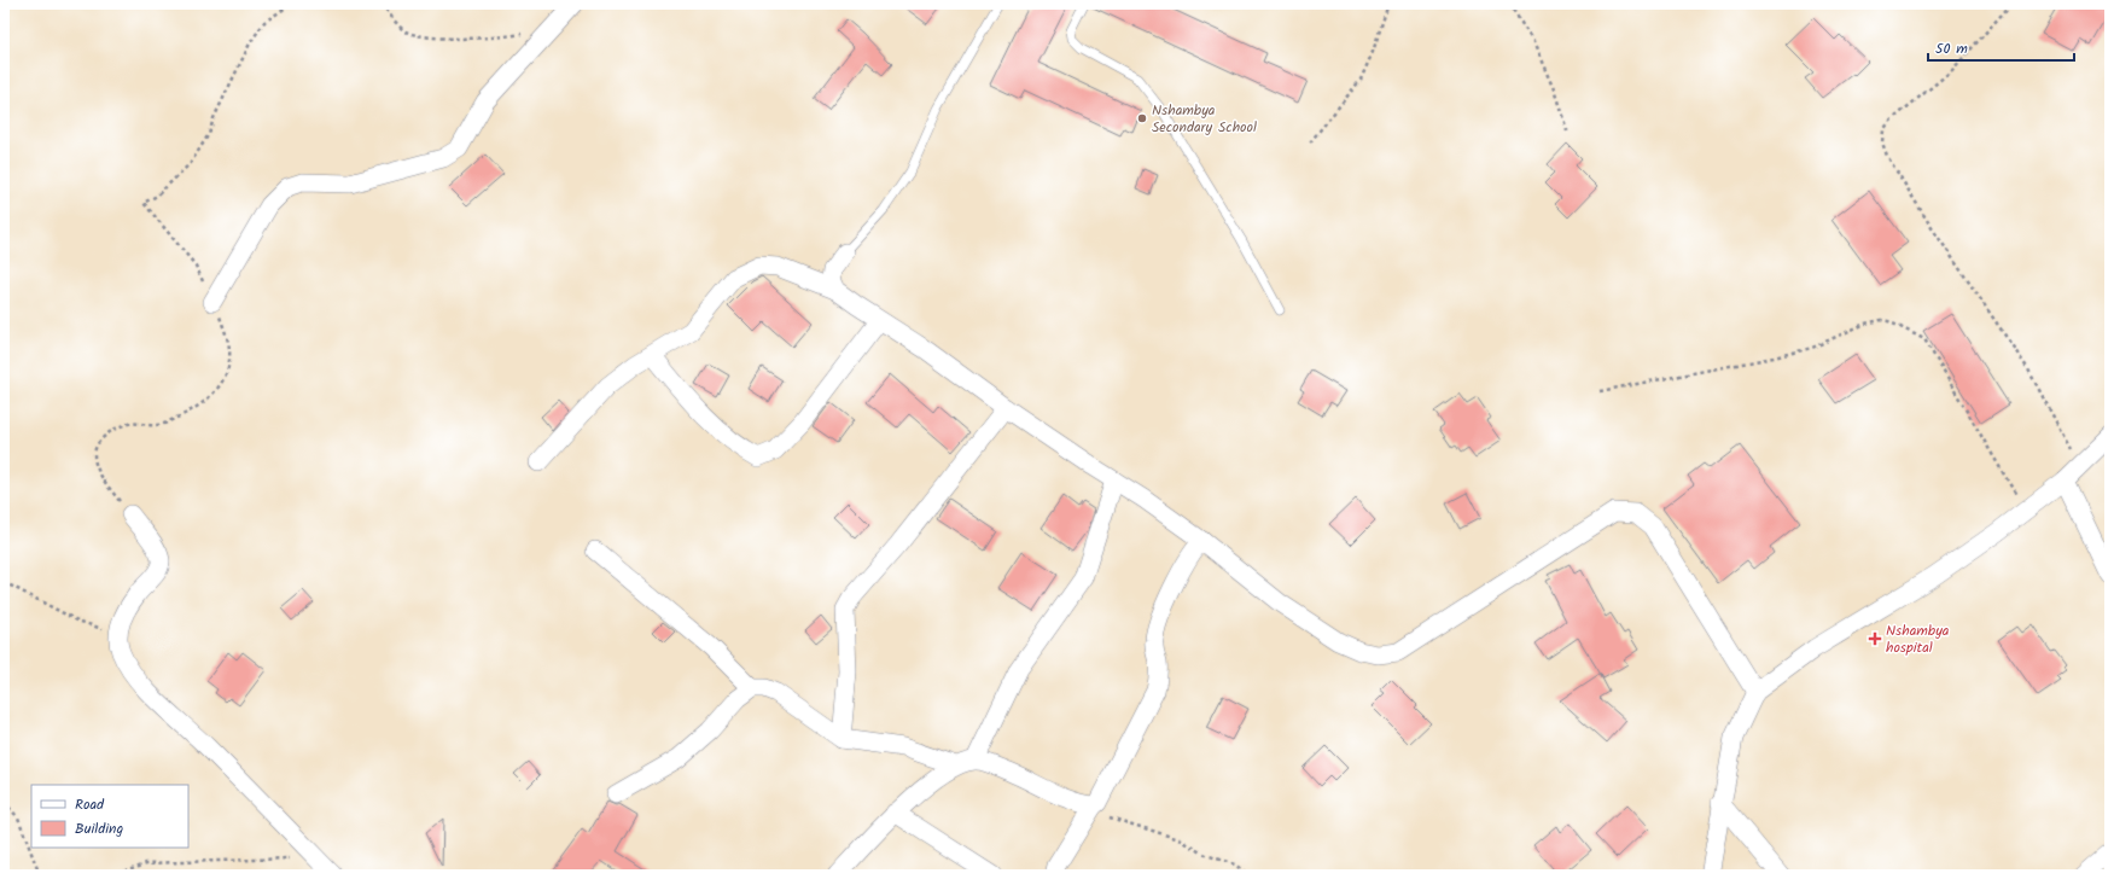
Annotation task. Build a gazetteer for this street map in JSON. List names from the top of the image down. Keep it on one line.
{"places":{"other":["Nshambya Secondary School"],"health":["Nshambya hospital"]},"legend":["Road","Building"],"scale_bar":"50 m"}
